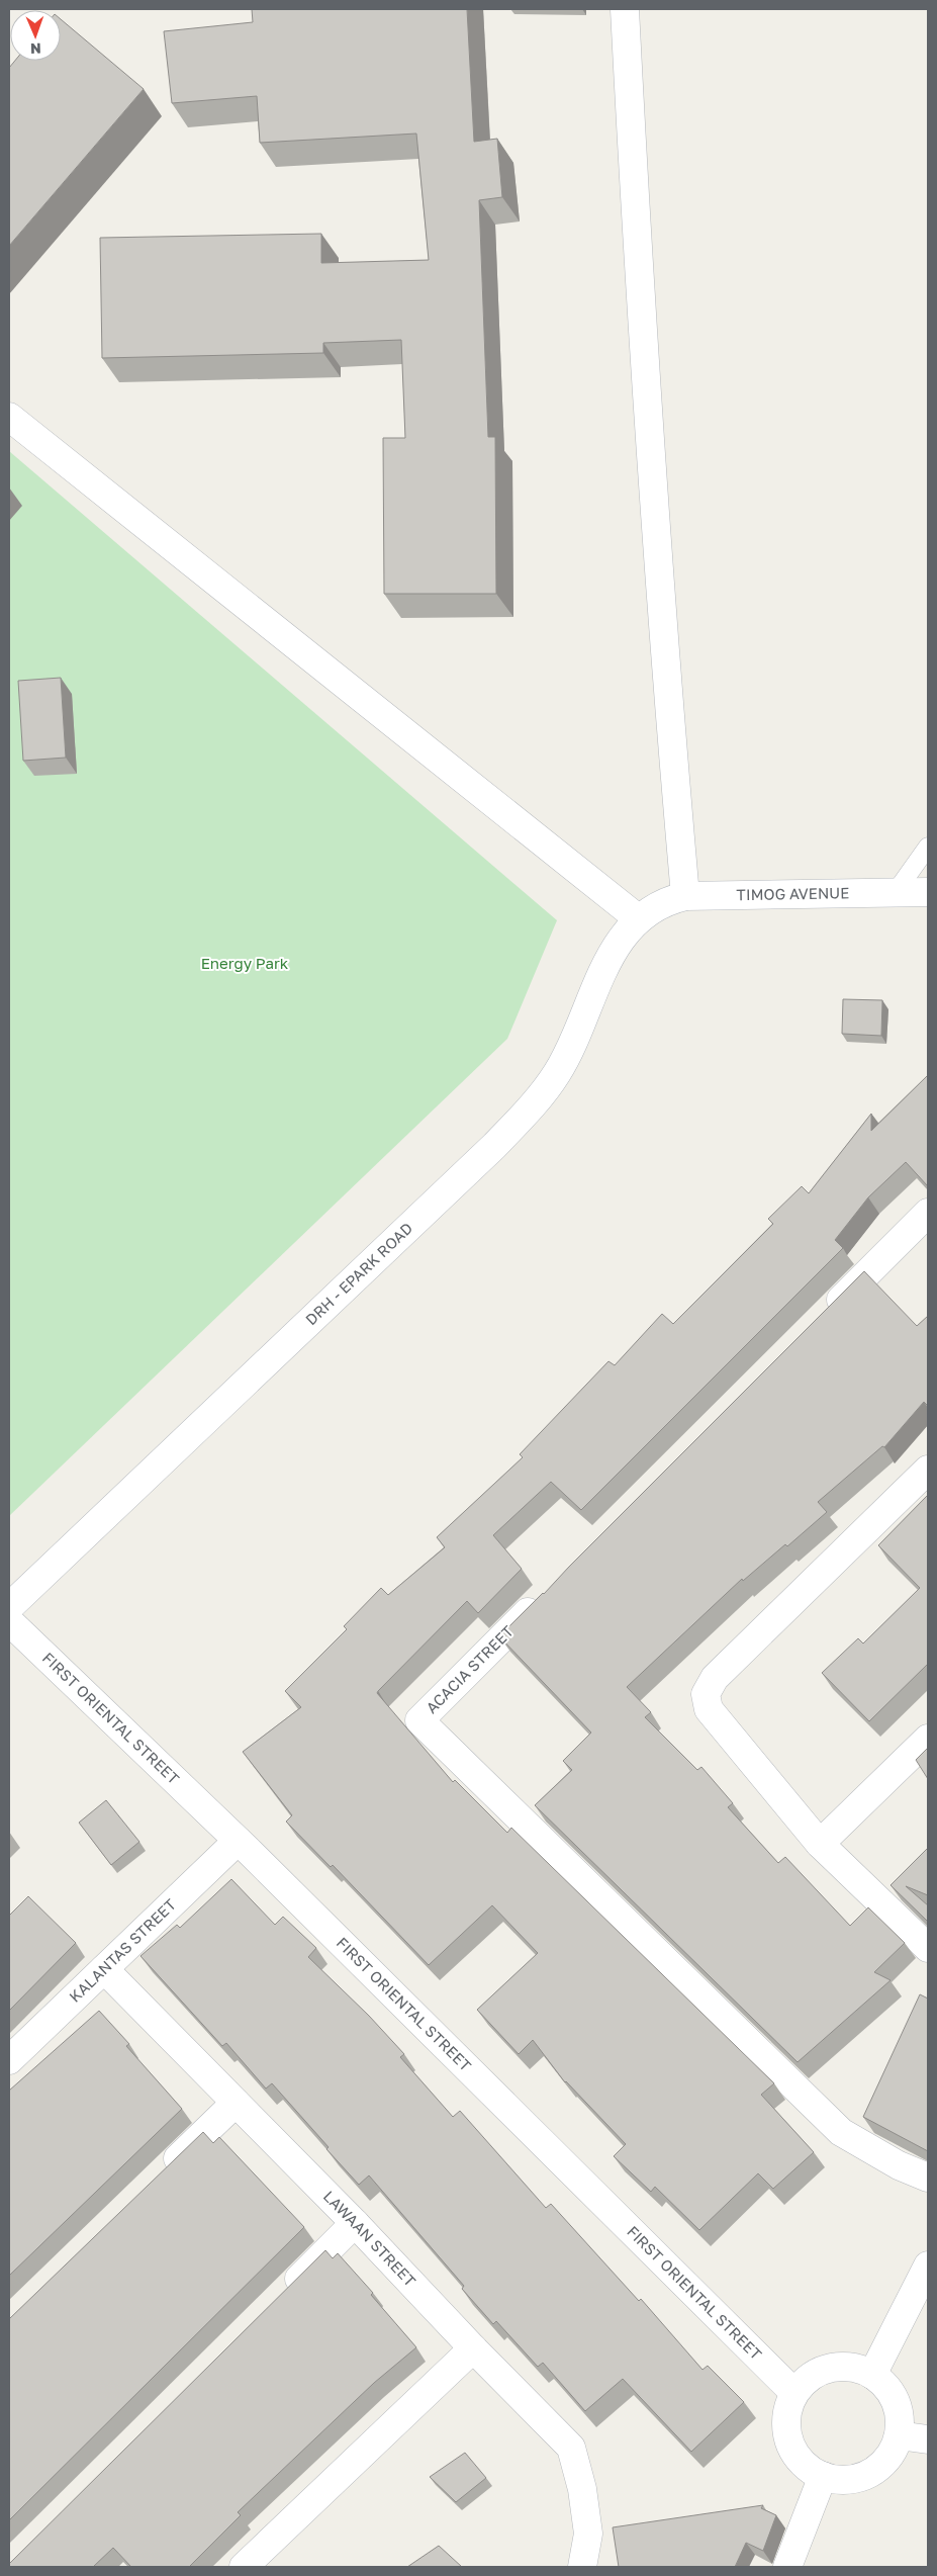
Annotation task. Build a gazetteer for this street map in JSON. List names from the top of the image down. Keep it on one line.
{"streets":{"street":["TIMOG AVENUE","DRH - EPARK ROAD","ACACIA STREET","FIRST ORIENTAL STREET","KALANTAS STREET","LAWAAN STREET"]},"crossings":[["TIMOG AVENUE","DRH - EPARK ROAD"],["FIRST ORIENTAL STREET","KALANTAS STREET"],["KALANTAS STREET","LAWAAN STREET"]],"parks":["Energy Park"],"north":"bottom"}
